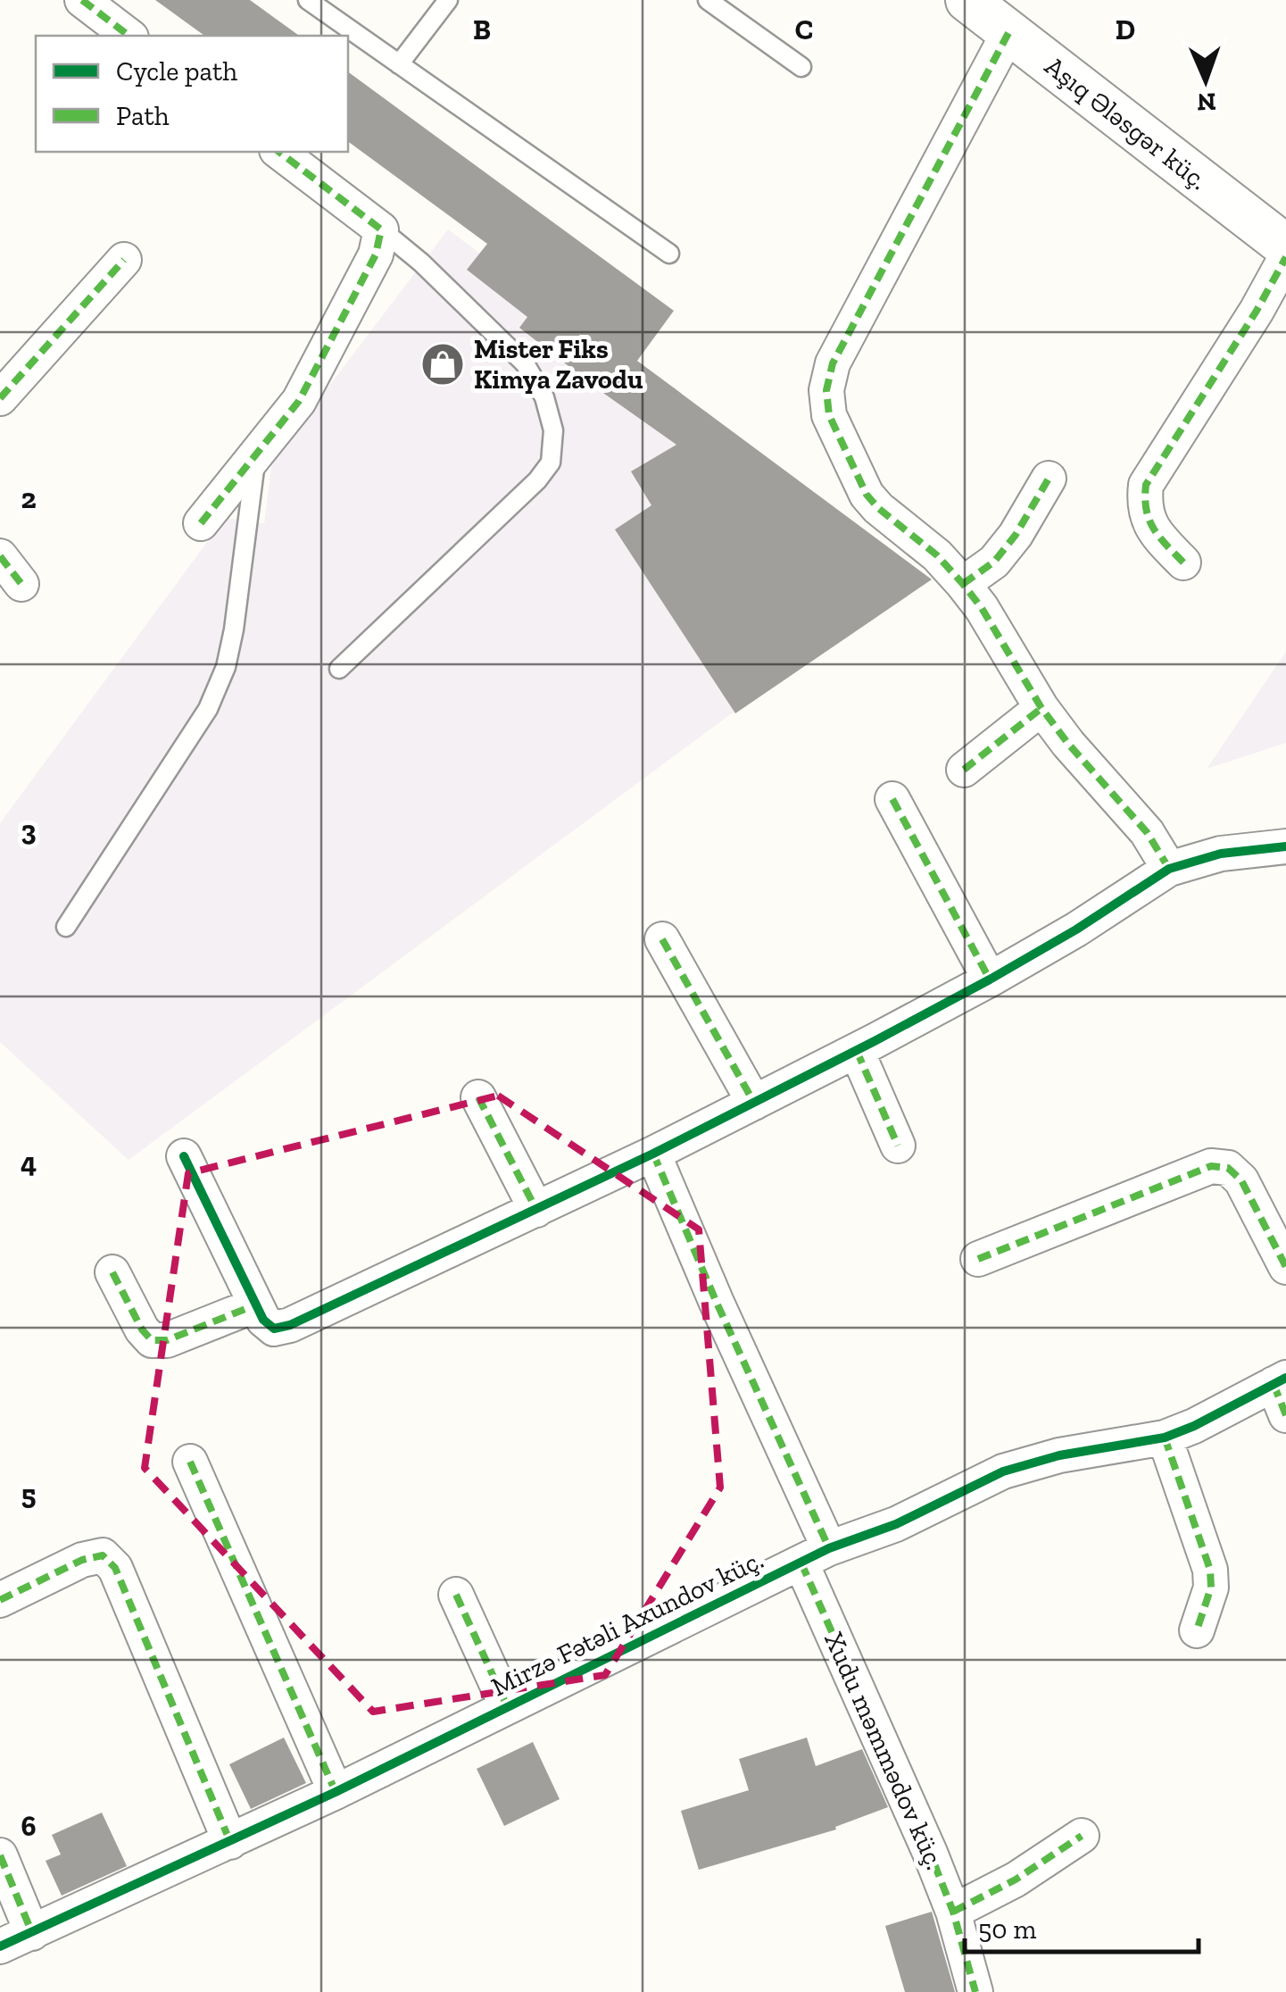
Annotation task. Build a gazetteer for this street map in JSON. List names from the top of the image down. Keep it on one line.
{"streets":{"street":["Aşıq Ələsgər küç.","Mirzə Fətəli Axundov küç.","Xudu məmmədov küç."]},"crossings":[["Mirzə Fətəli Axundov küç.","Xudu məmmədov küç."]],"places":{"shop":["Mister Fiks Kimya Zavodu"]},"legend":["Cycle path","Path"],"scale_bar":"50 m","north":"bottom","grid":{"columns":["B","C","D"],"rows":["2","3","4","5","6"]}}
